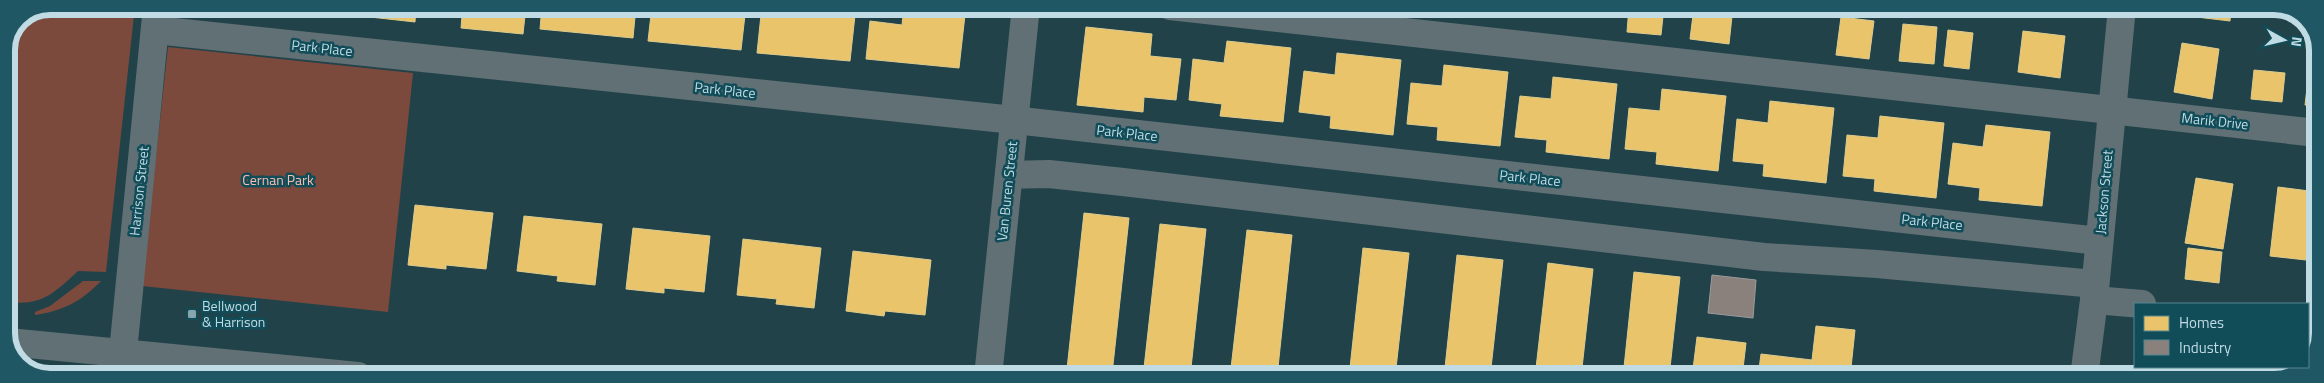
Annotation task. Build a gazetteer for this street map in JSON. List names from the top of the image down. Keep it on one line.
{"streets":{"street":["Park Place","Marik Drive","Harrison Street","Van Buren Street","Jackson Street"]},"crossings":[["Park Place","Harrison Street"],["Park Place","Van Buren Street"],["Park Place","Jackson Street"],["Marik Drive","Jackson Street"]],"parks":["Cernan Park"],"places":{"transit":["Bellwood & Harrison"]},"legend":["Homes","Industry"],"north":"right"}
